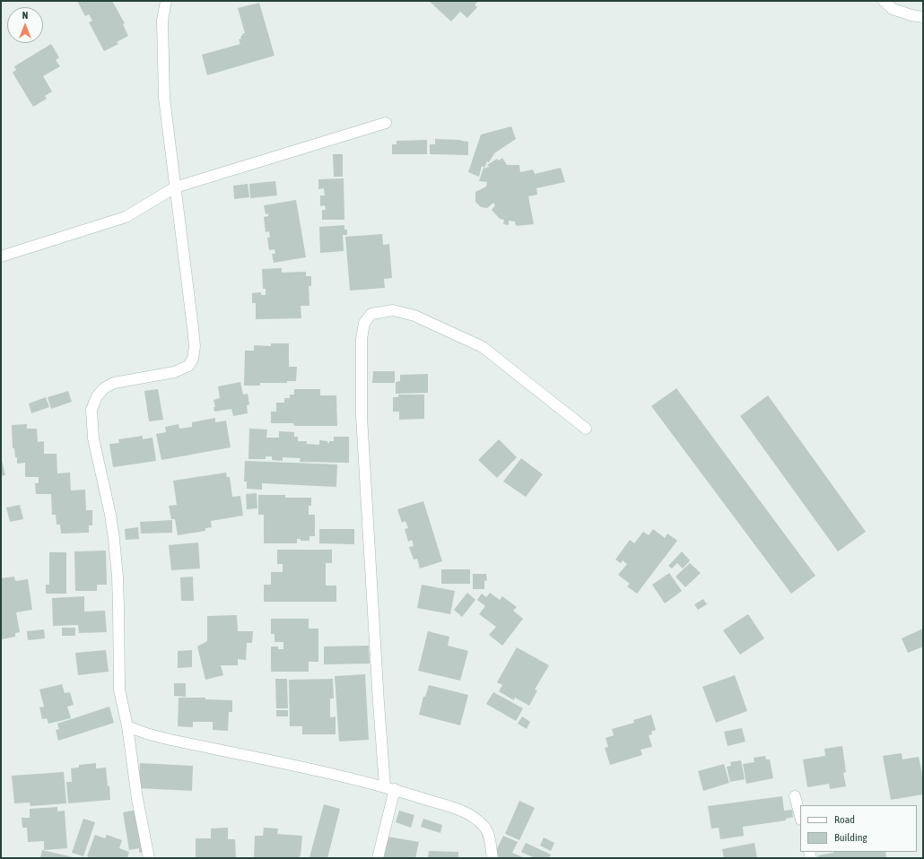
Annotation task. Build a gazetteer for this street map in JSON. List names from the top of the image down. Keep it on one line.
{"legend":["Road","Building"],"north":"top"}
